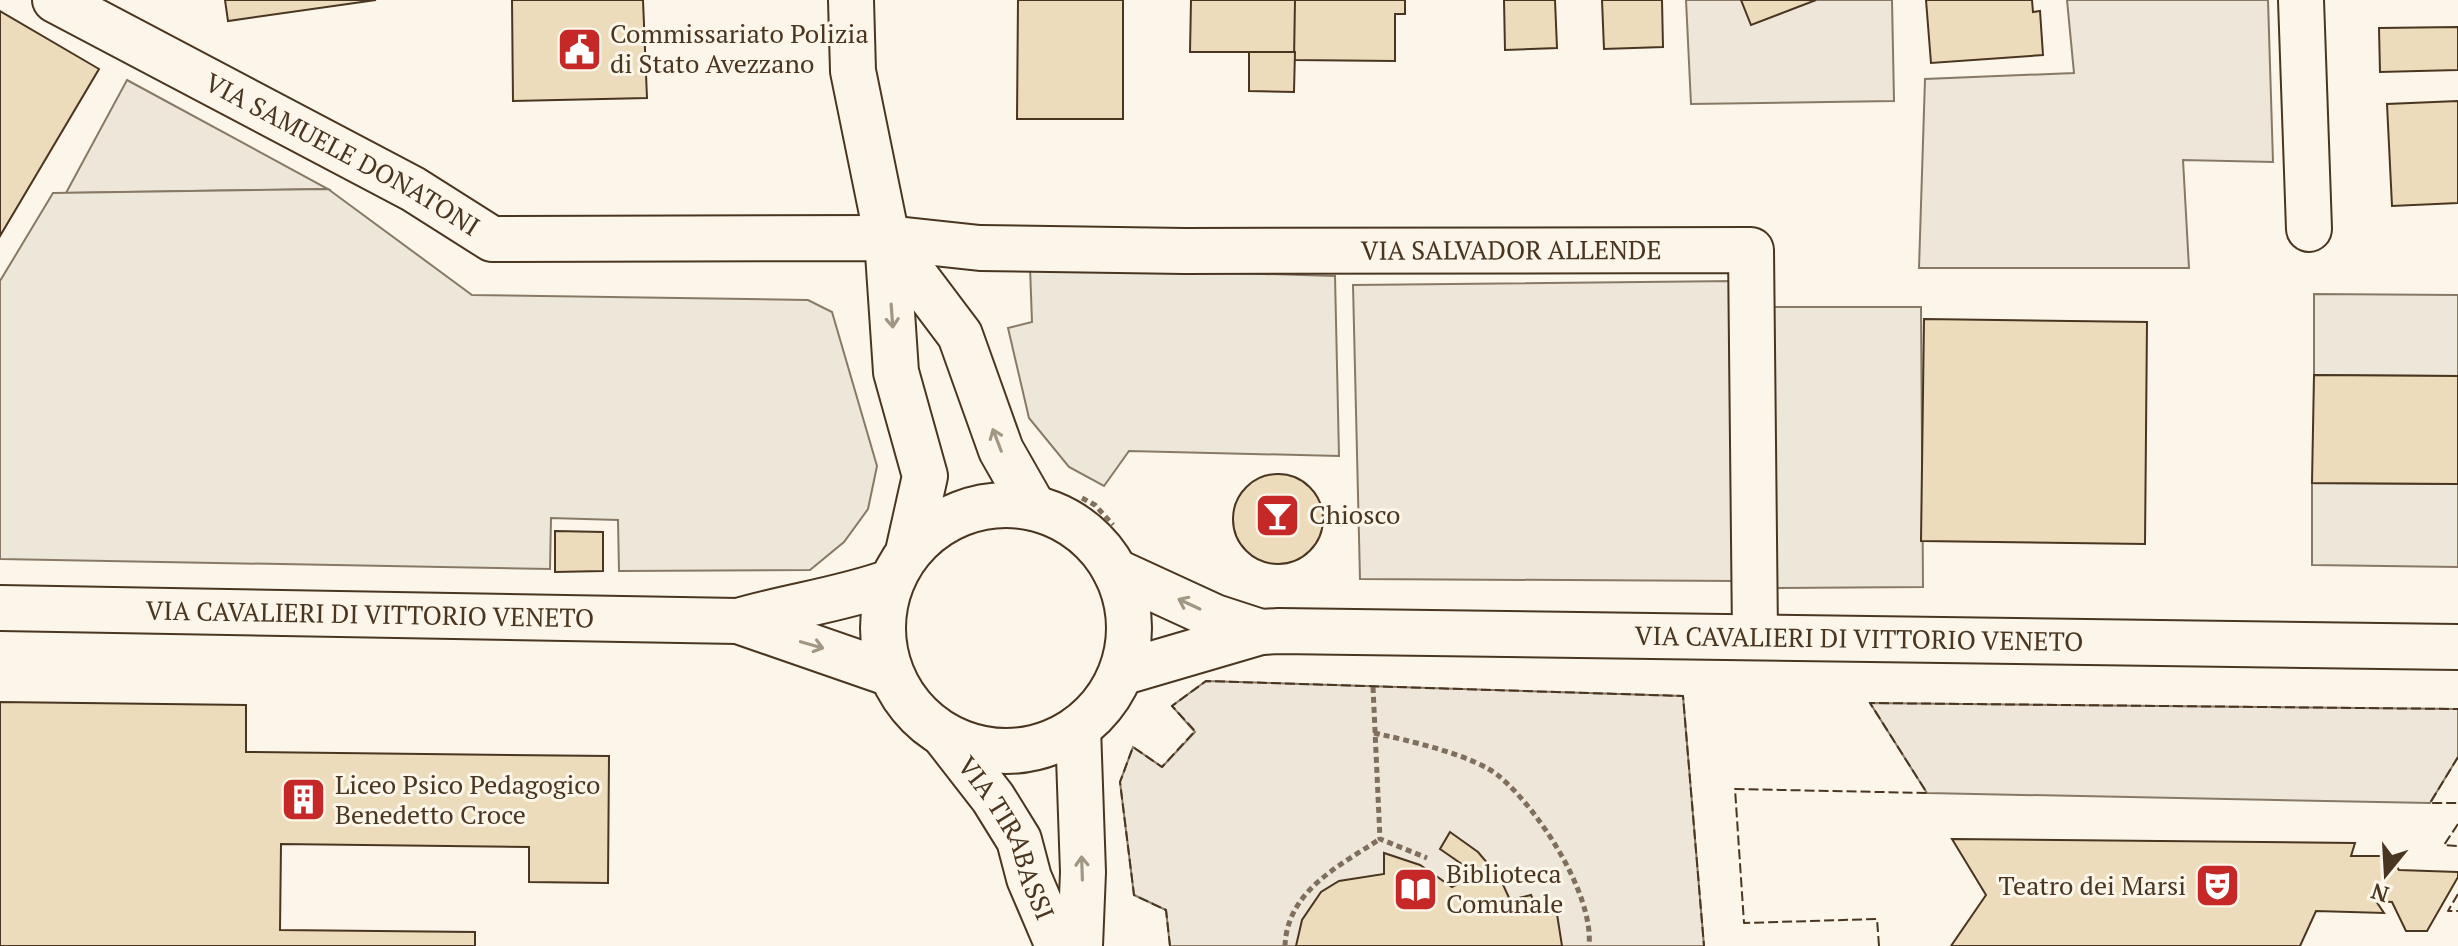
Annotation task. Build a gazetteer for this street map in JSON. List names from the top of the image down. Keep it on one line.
{"streets":{"street":["VIA SAMUELE DONATONI","VIA SALVADOR ALLENDE","VIA CAVALIERI DI VITTORIO VENETO","VIA TIRABASSI"]},"crossings":[["VIA SAMUELE DONATONI","VIA SALVADOR ALLENDE"],["VIA SALVADOR ALLENDE","VIA CAVALIERI DI VITTORIO VENETO"],["VIA CAVALIERI DI VITTORIO VENETO","VIA TIRABASSI"]],"one_way":["VIA TIRABASSI"],"places":{"public building":["Commissariato Polizia di Stato Avezzano"],"bar":["Chiosco"],"building":["Liceo Psico Pedagogico Benedetto Croce"],"theatre":["Teatro dei Marsi"],"library":["Biblioteca Comunale"]},"north":"bottom"}
